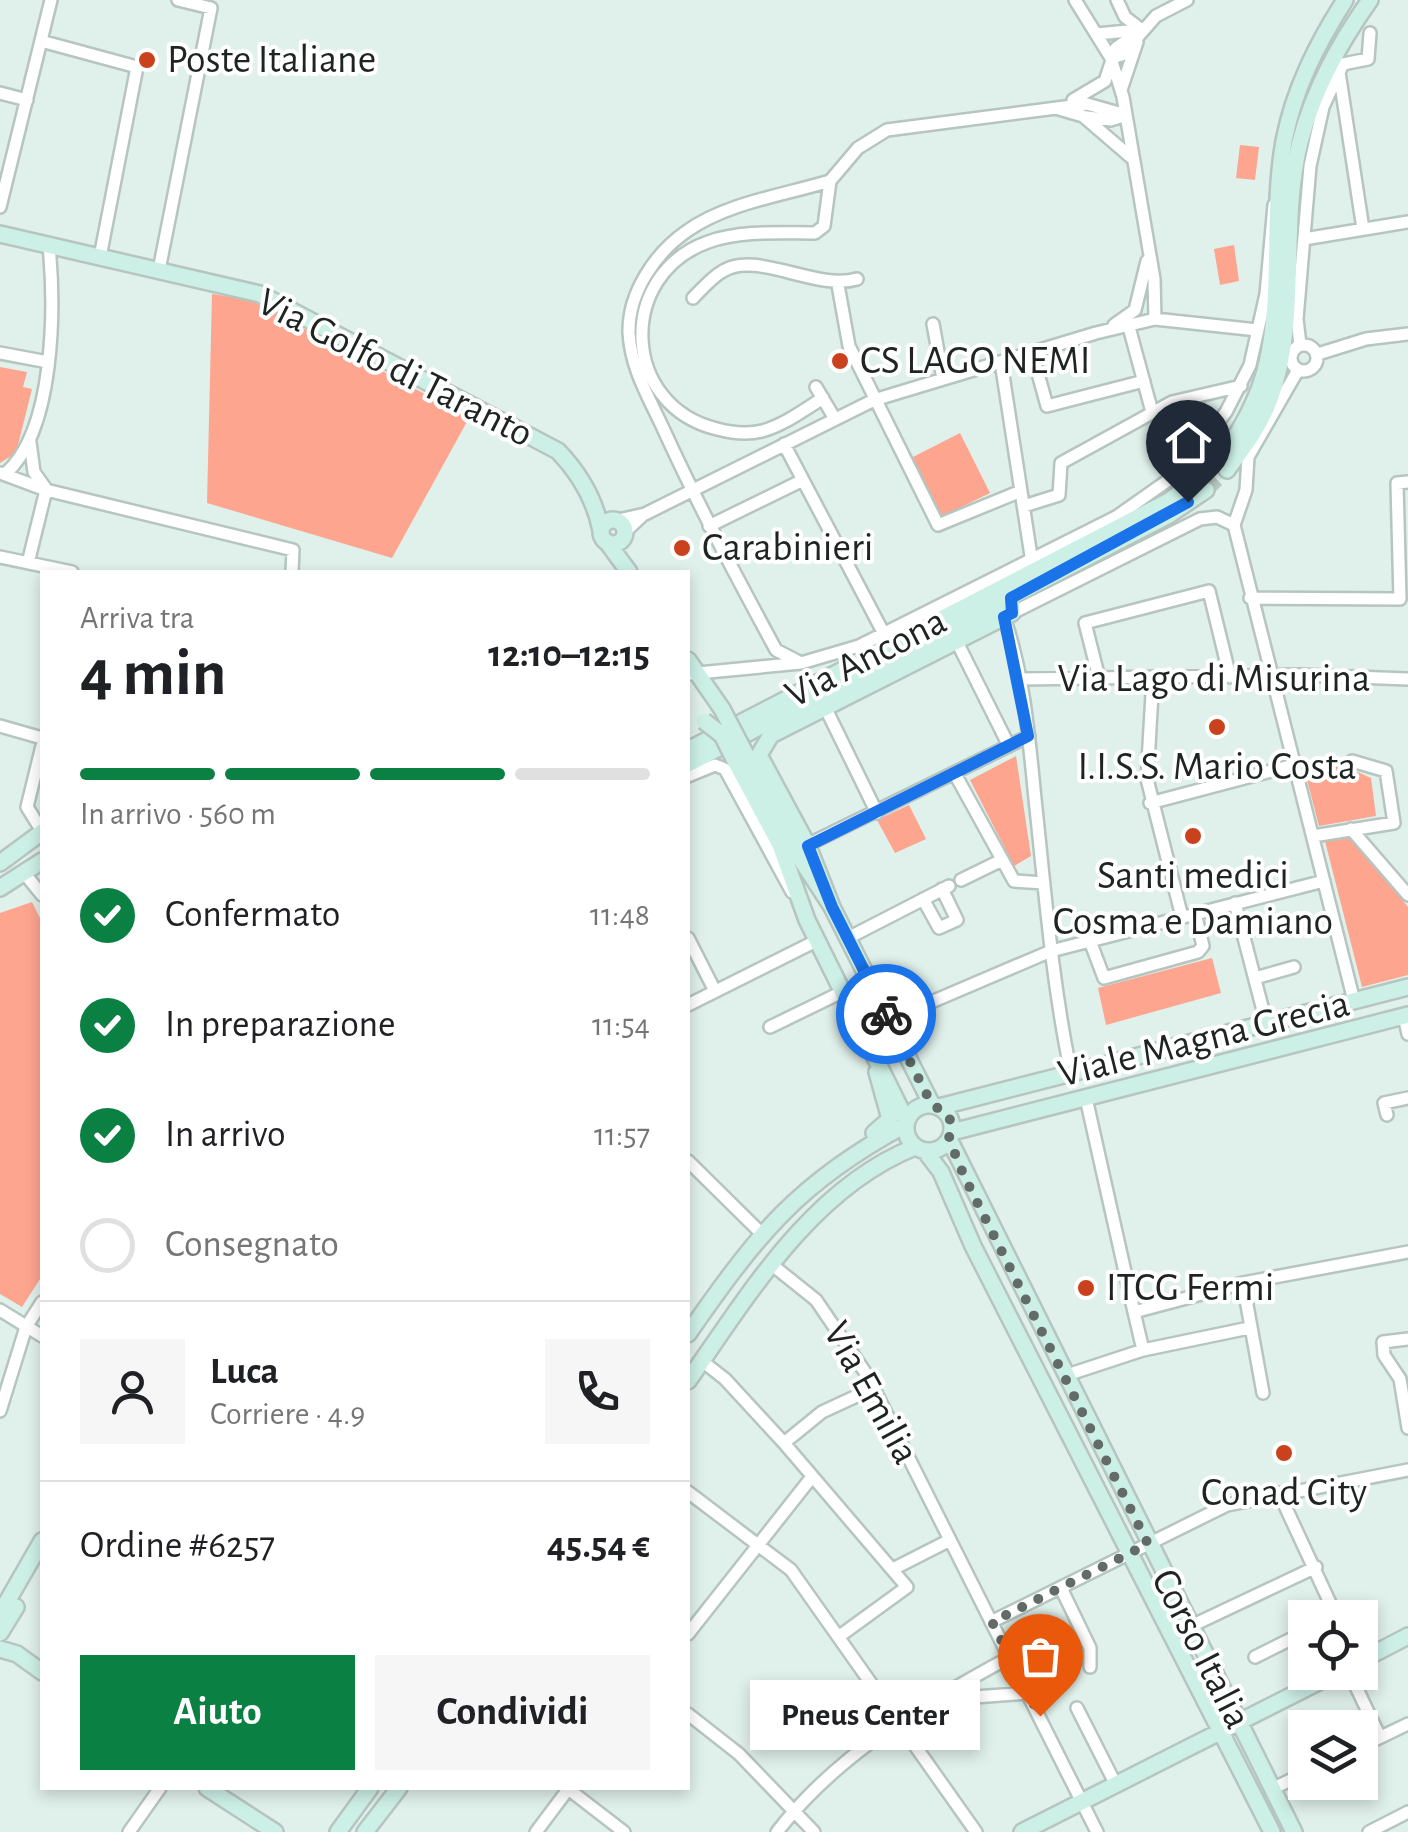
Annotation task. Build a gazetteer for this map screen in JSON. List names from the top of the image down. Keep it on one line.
{"streets":{"street":["Via Golfo di Taranto","Via Ancona","Via Lago di Misurina","Viale Magna Grecia","Via Emilia","Corso Italia"]},"crossings":[["Viale Magna Grecia","Corso Italia"]],"places":["Poste Italiane","CS LAGO NEMI","Carabinieri","I.I.S.S. Mario Costa","Santi medici Cosma e Damiano","ITCG Fermi","Conad City","Pneus Center"],"page":{"heading":["4 min","Arriva tra","12:10–12:15"],"panel":["Luca","Corriere · 4.9","Ordine #6257","45.54 €"],"bar":"In arrivo · 560 m","list":[["Confermato","11:48"],["In preparazione","11:54"],["In arrivo","11:57"],"Consegnato"],"buttons":["Aiuto","Condividi"],"bubble":"Pneus Center"}}
